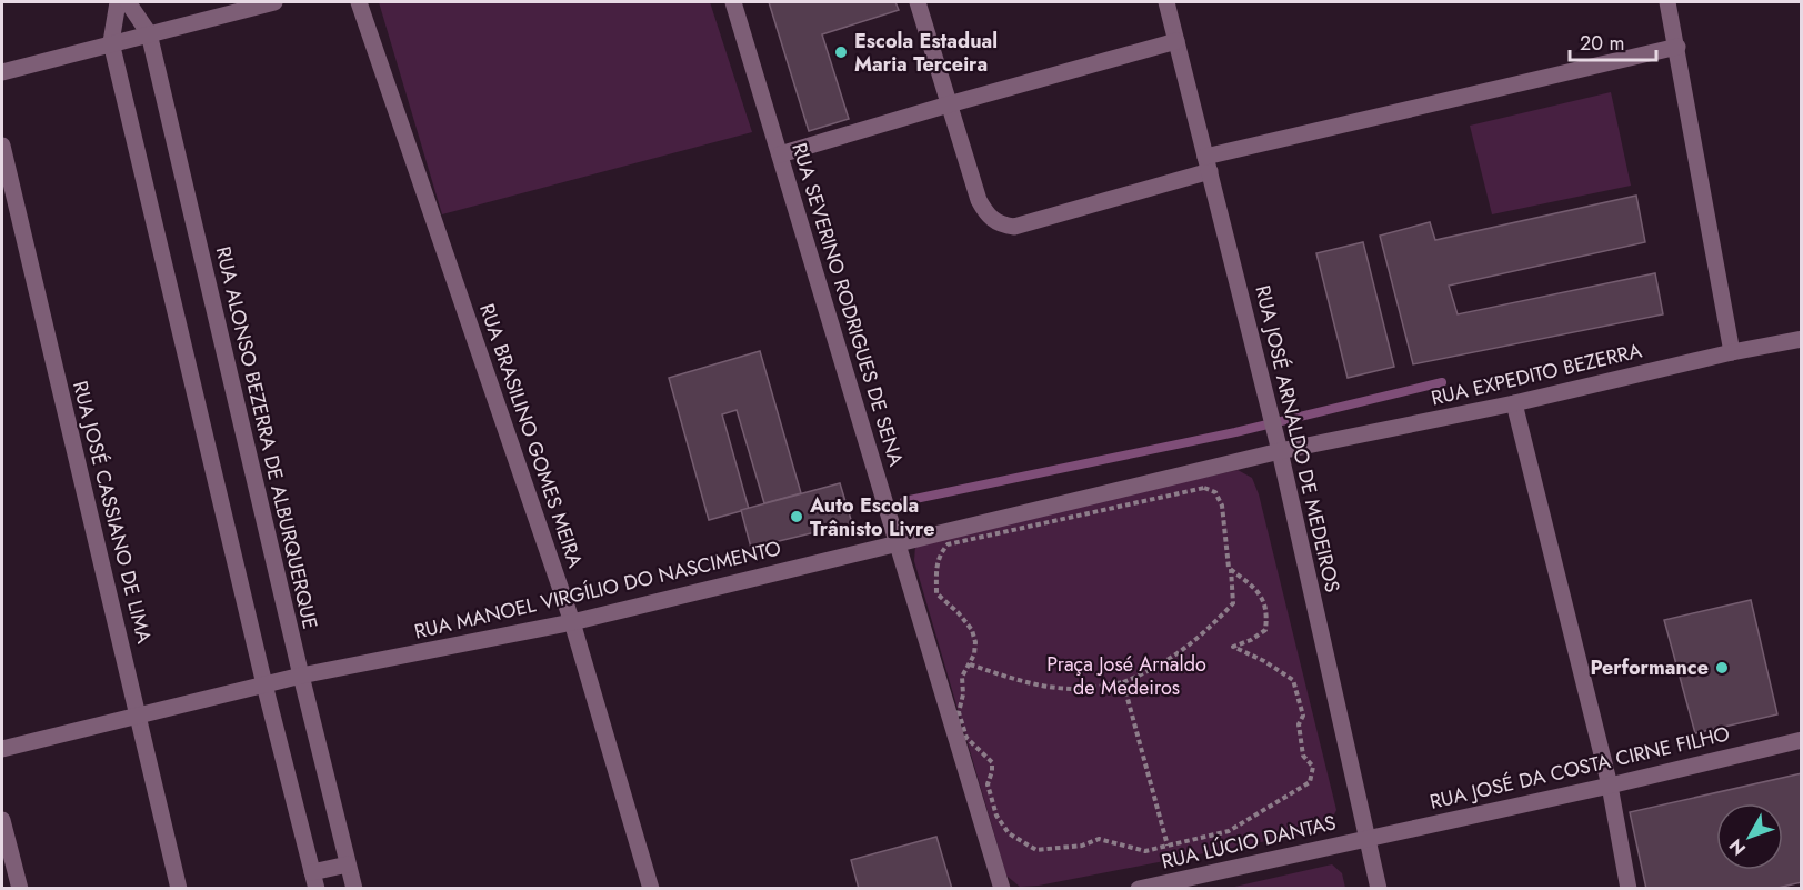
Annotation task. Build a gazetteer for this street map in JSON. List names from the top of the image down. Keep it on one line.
{"streets":{"street":["RUA SEVERINO RODRIGUES DE SENA","RUA EXPEDITO BEZERRA","RUA BRASILINO GOMES MEIRA","RUA ALONSO BEZERRA DE ALBURQUERQUE","RUA JOSÉ ARNALDO DE MEDEIROS","RUA JOSÉ CASSIANO DE LIMA","RUA MANOEL VIRGÍLIO DO NASCIMENTO","RUA JOSÉ DA COSTA CIRNE FILHO","RUA LÚCIO DANTAS"]},"crossings":[["RUA SEVERINO RODRIGUES DE SENA","RUA MANOEL VIRGÍLIO DO NASCIMENTO"],["RUA EXPEDITO BEZERRA","RUA JOSÉ ARNALDO DE MEDEIROS"],["RUA EXPEDITO BEZERRA","RUA MANOEL VIRGÍLIO DO NASCIMENTO"],["RUA BRASILINO GOMES MEIRA","RUA MANOEL VIRGÍLIO DO NASCIMENTO"],["RUA ALONSO BEZERRA DE ALBURQUERQUE","RUA MANOEL VIRGÍLIO DO NASCIMENTO"],["RUA JOSÉ ARNALDO DE MEDEIROS","RUA MANOEL VIRGÍLIO DO NASCIMENTO"],["RUA JOSÉ ARNALDO DE MEDEIROS","RUA JOSÉ DA COSTA CIRNE FILHO"],["RUA JOSÉ ARNALDO DE MEDEIROS","RUA LÚCIO DANTAS"],["RUA JOSÉ CASSIANO DE LIMA","RUA MANOEL VIRGÍLIO DO NASCIMENTO"],["RUA JOSÉ DA COSTA CIRNE FILHO","RUA LÚCIO DANTAS"]],"parks":["Praça José Arnaldo de Medeiros"],"places":["Escola Estadual Maria Terceira","Auto Escola Trânisto Livre","Performance"],"scale_bar":"20 m","north":"bottom left"}
